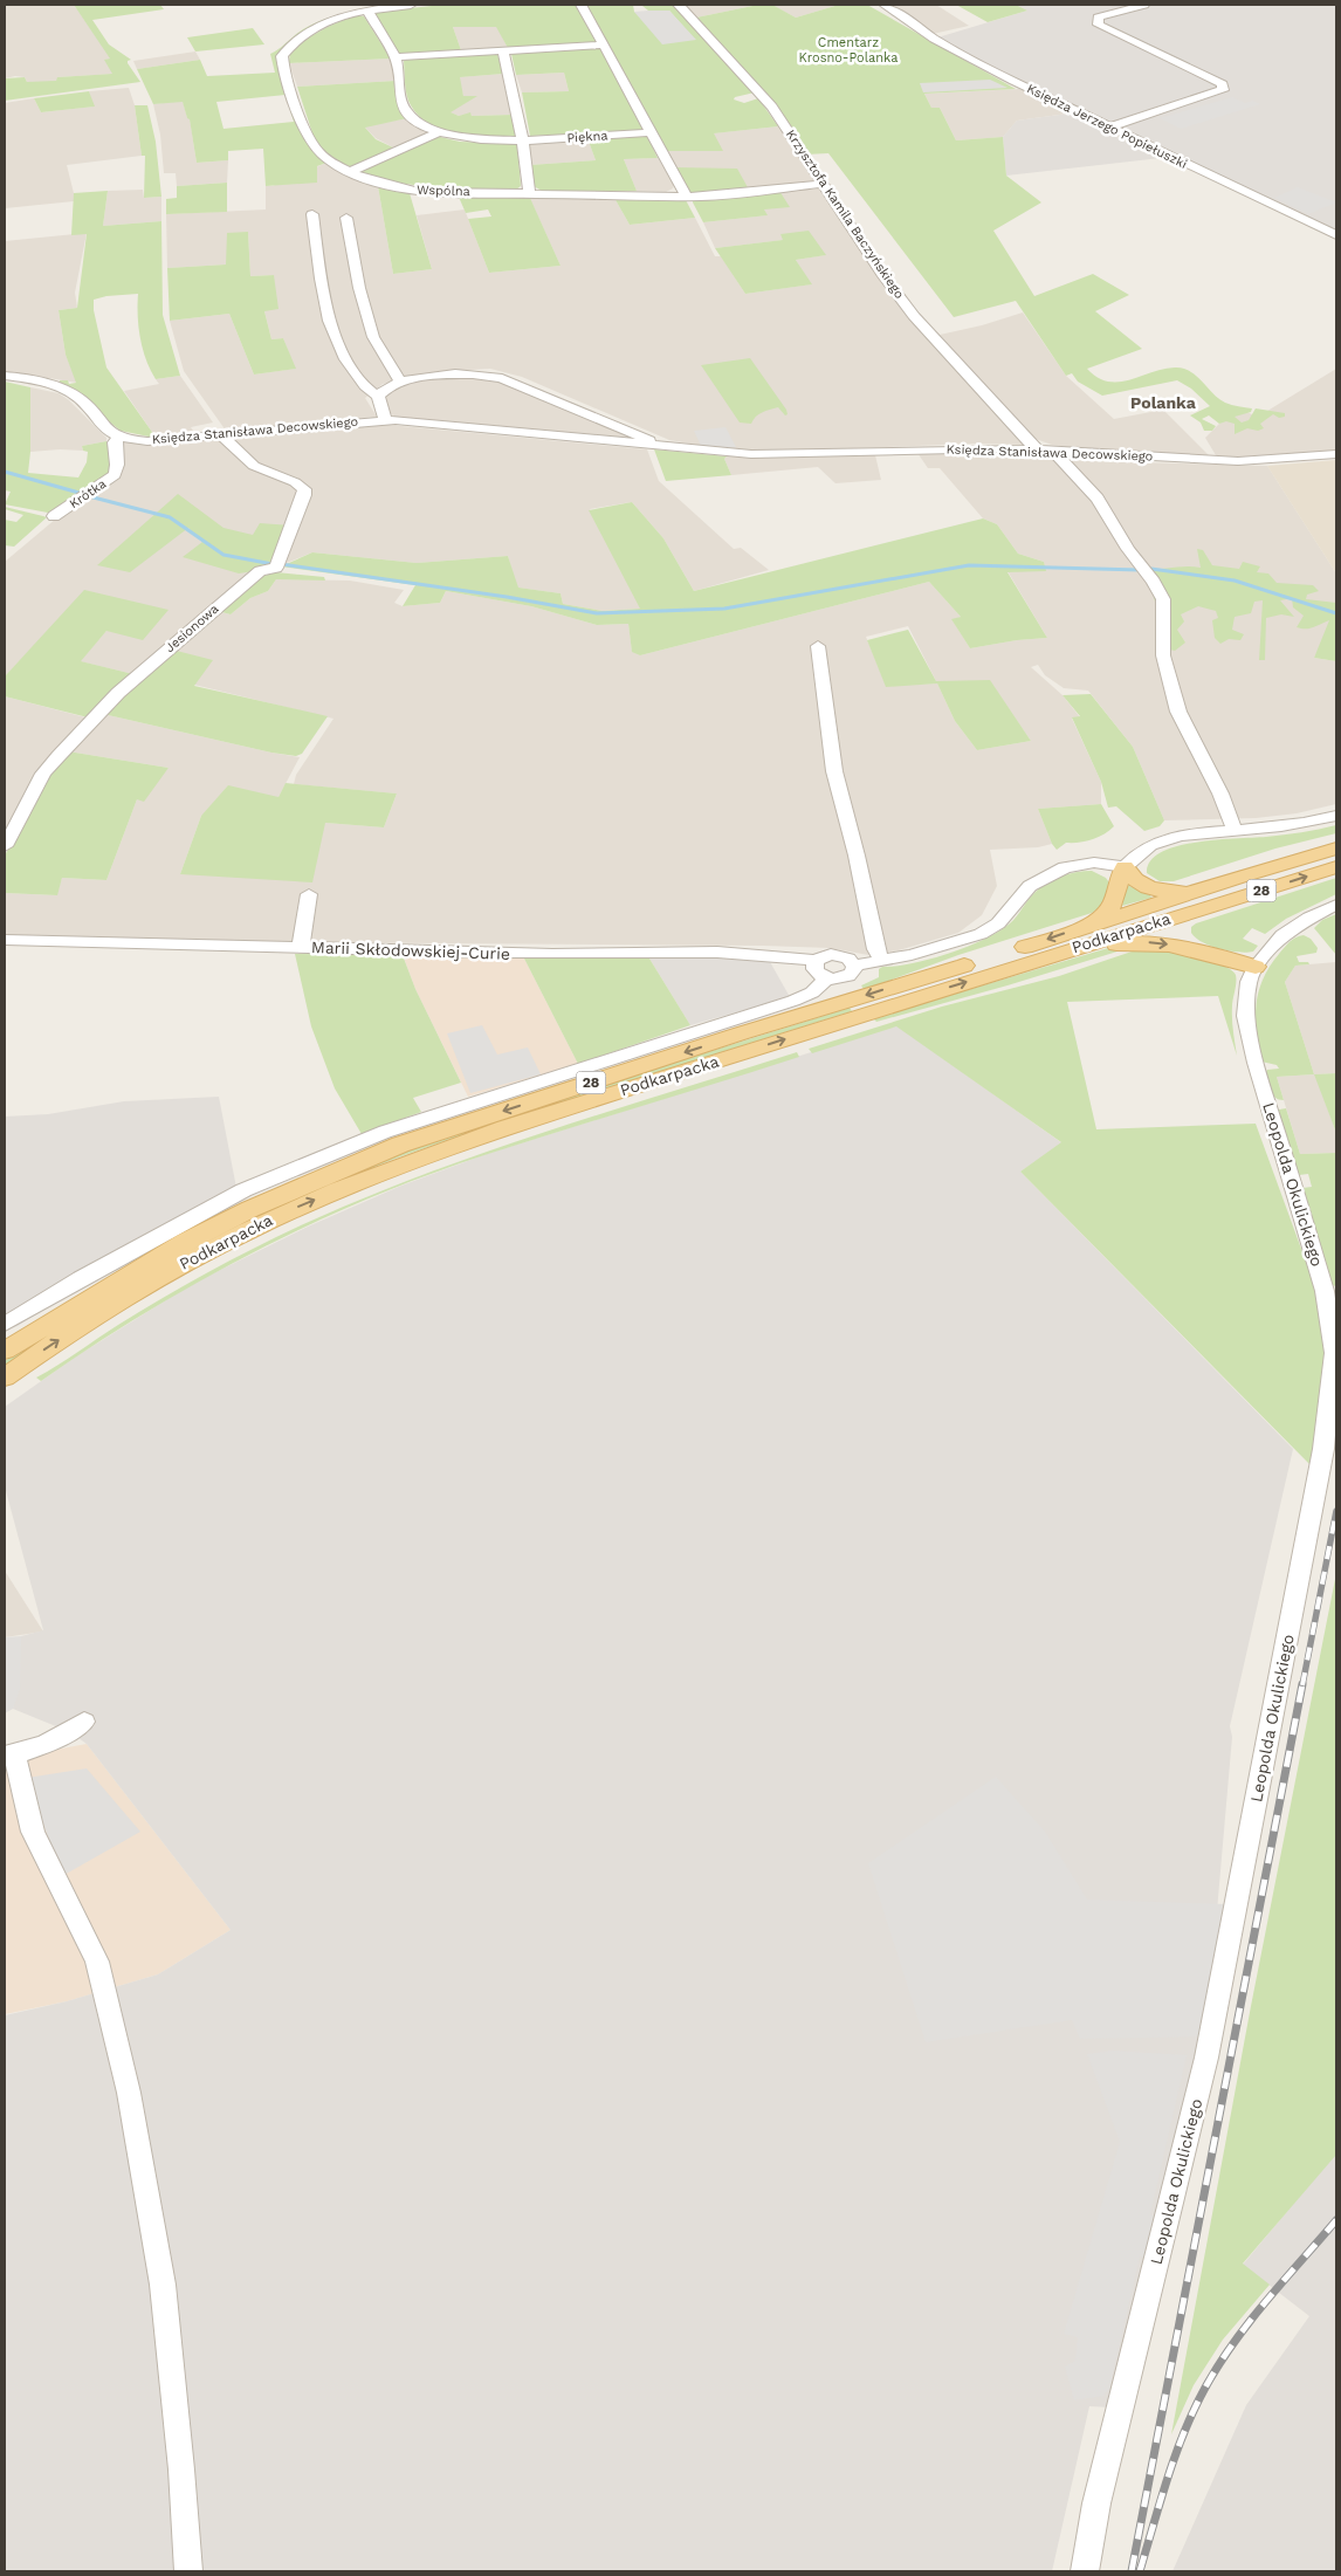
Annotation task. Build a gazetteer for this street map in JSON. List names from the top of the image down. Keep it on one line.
{"streets":{"main road":["28","Podkarpacka"],"street":["Księdza Jerzego Popiełuszki","Piękna","Wspólna","Krzysztofa Kamila Baczyńskiego","Księdza Stanisława Decowskiego","Krótka","Jesionowa","Marii Skłodowskiej-Curie","Leopolda Okulickiego"]},"crossings":[["Piękna","Wspólna"],["Wspólna","Krzysztofa Kamila Baczyńskiego"],["Krzysztofa Kamila Baczyńskiego","Księdza Stanisława Decowskiego"],["Księdza Stanisława Decowskiego","Krótka"],["Księdza Stanisława Decowskiego","Jesionowa"]],"districts":["Polanka"],"parks":["Cmentarz Krosno-Polanka"]}
